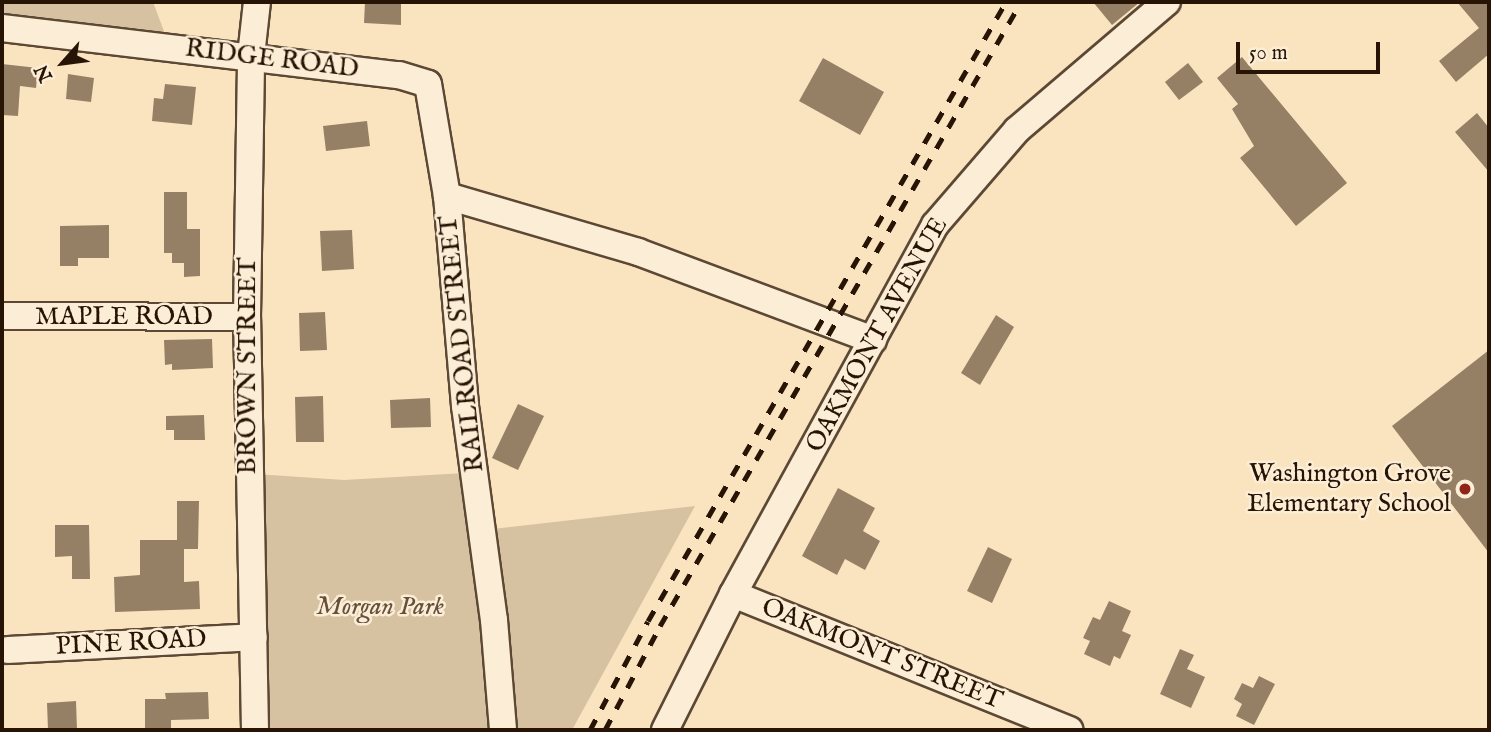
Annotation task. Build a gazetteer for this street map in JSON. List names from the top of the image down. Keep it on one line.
{"streets":{"street":["RIDGE ROAD","MAPLE ROAD","OAKMONT AVENUE","RAILROAD STREET","BROWN STREET","PINE ROAD","OAKMONT STREET"]},"crossings":[["RIDGE ROAD","RAILROAD STREET"],["RIDGE ROAD","BROWN STREET"],["MAPLE ROAD","BROWN STREET"],["OAKMONT AVENUE","RAILROAD STREET"],["OAKMONT AVENUE","OAKMONT STREET"],["BROWN STREET","PINE ROAD"]],"parks":["Morgan Park"],"places":["Washington Grove Elementary School"],"scale_bar":"50 m","north":"bottom left"}
